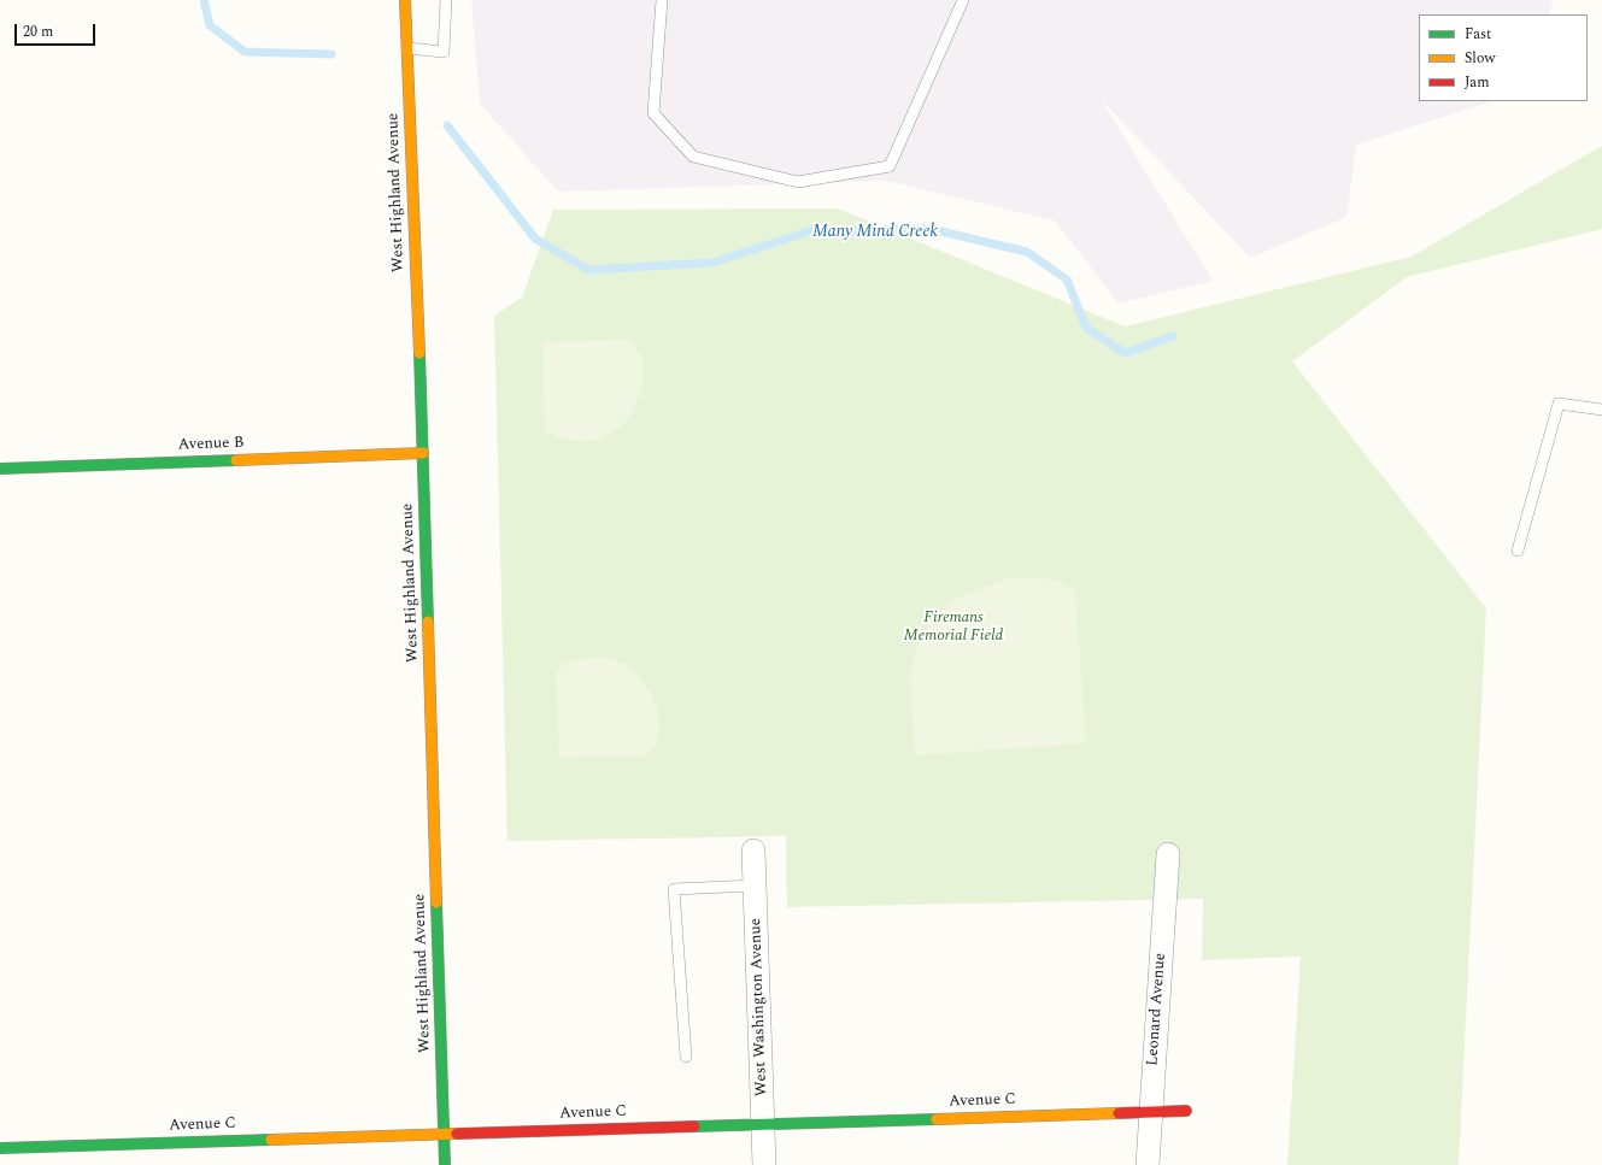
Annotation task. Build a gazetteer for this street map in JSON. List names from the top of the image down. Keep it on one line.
{"streets":{"street":["West Highland Avenue","Avenue B","West Washington Avenue","Leonard Avenue","Avenue C"]},"crossings":[["West Highland Avenue","Avenue B"],["West Highland Avenue","Avenue C"],["West Washington Avenue","Avenue C"],["Leonard Avenue","Avenue C"]],"water":["Many Mind Creek"],"parks":["Firemans Memorial Field"],"legend":["Fast","Slow","Jam"],"scale_bar":"20 m"}
